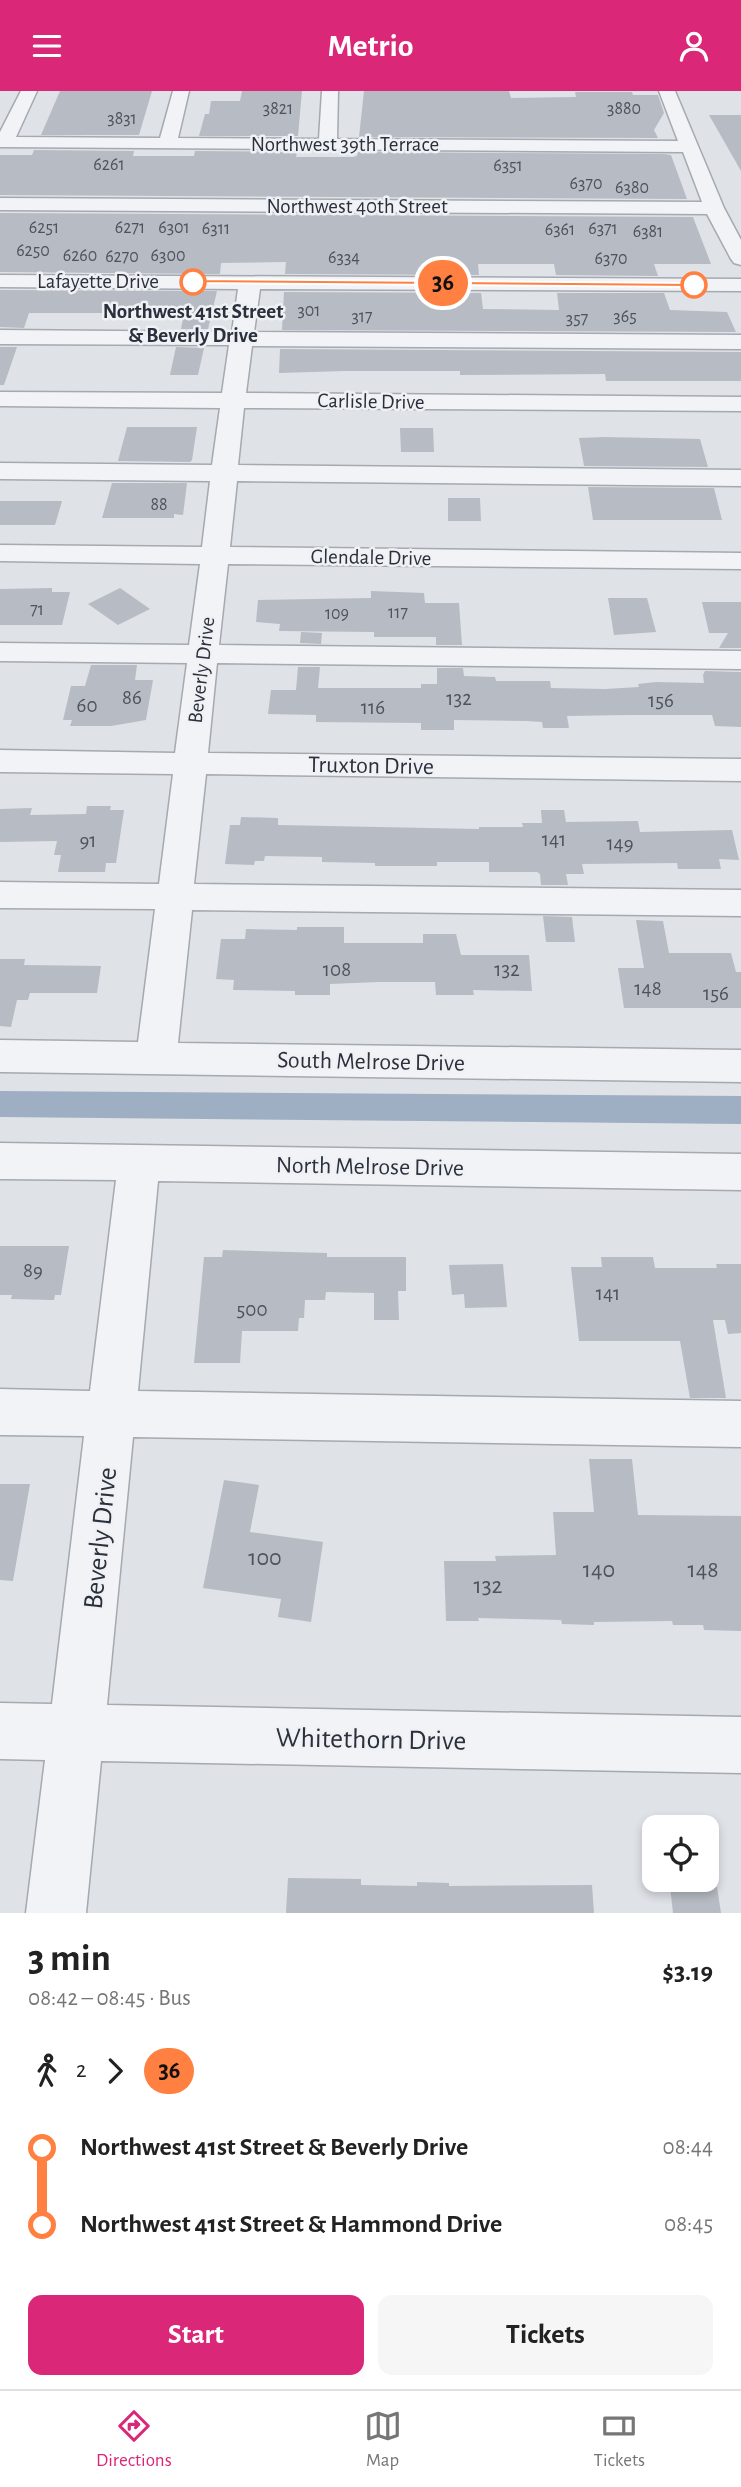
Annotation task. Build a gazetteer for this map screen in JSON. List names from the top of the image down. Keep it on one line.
{"streets":{"street":["Northwest 39th Terrace","Northwest 40th Street","Lafayette Drive","Carlisle Drive","Glendale Drive","Beverly Drive","Truxton Drive","South Melrose Drive","North Melrose Drive","Whitethorn Drive"]},"crossings":[["Lafayette Drive","Beverly Drive"],["Carlisle Drive","Beverly Drive"],["Glendale Drive","Beverly Drive"],["Beverly Drive","Truxton Drive"],["Beverly Drive","South Melrose Drive"],["Beverly Drive","North Melrose Drive"],["Beverly Drive","Whitethorn Drive"]],"places":["Northwest 41st Street & Beverly Drive"],"lines":["bus line 36"],"house_numbers":["3821","3880","3831","6261","6351","6370","6380","6251","6271","6301","6311","6371","6361","6381","6250","6260","6300","6270","6334","6370","301","317","365","357","88","71","117","109","86","132","156","60","116","141","91","149","108","132","148","156","89","141","500","100","140","148","132"],"page":{"header":"Metrio","on_map":"36","heading":["3 min","08:42 – 08:45 · Bus","$3.19"],"legs":["2","36"],"list":[{"name":"Northwest 41st Street & Beverly Drive","value":"08:44"},{"name":"Northwest 41st Street & Hammond Drive","value":"08:45"}],"buttons":["Start","Tickets"],"tabs":["Directions","Map","Tickets"]}}
